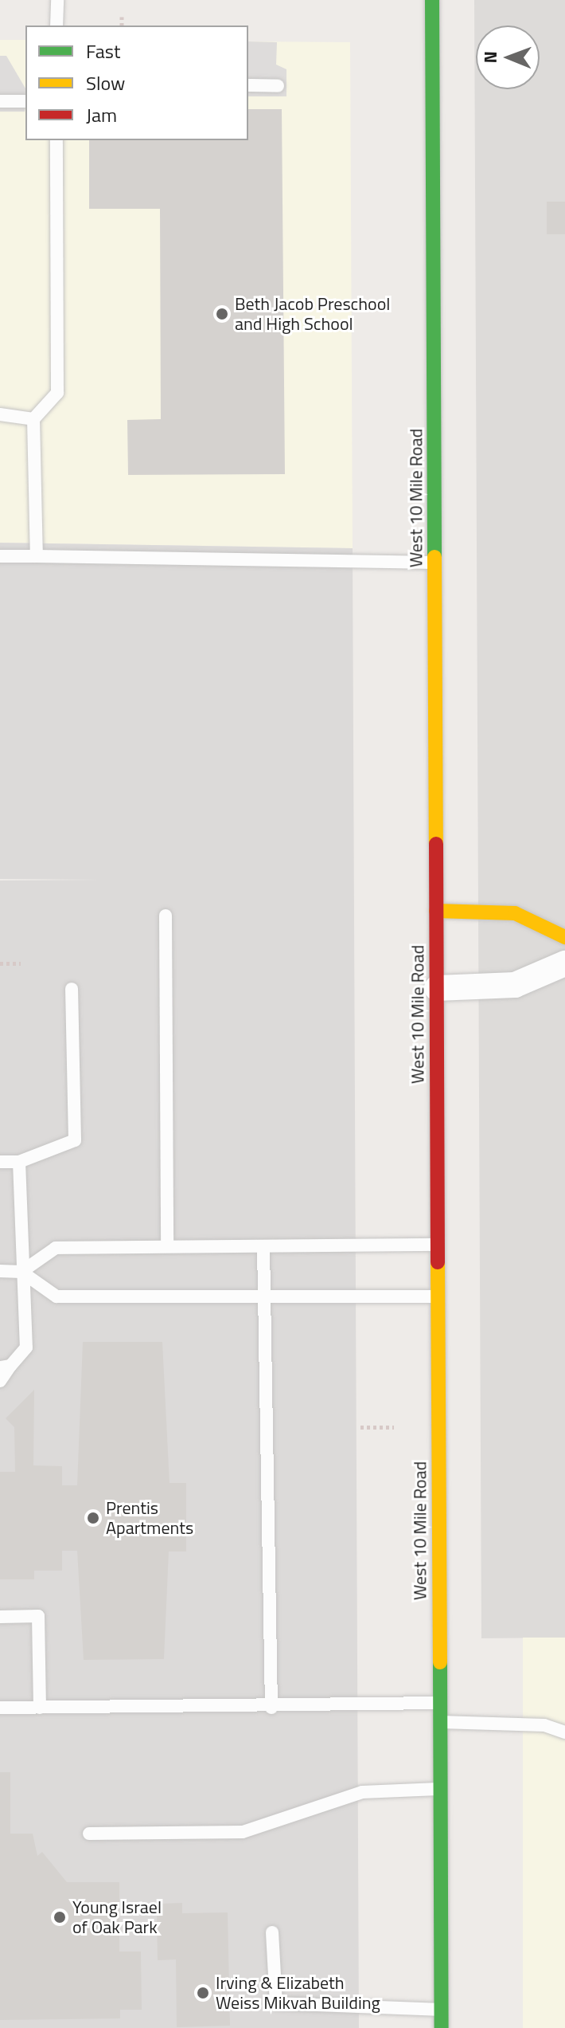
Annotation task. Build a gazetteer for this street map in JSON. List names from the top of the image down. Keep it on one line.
{"streets":{"main road":["West 10 Mile Road"]},"places":["Beth Jacob Preschool and High School","Prentis Apartments","Young Israel of Oak Park","Irving & Elizabeth Weiss Mikvah Building"],"legend":["Fast","Slow","Jam"],"north":"left"}
